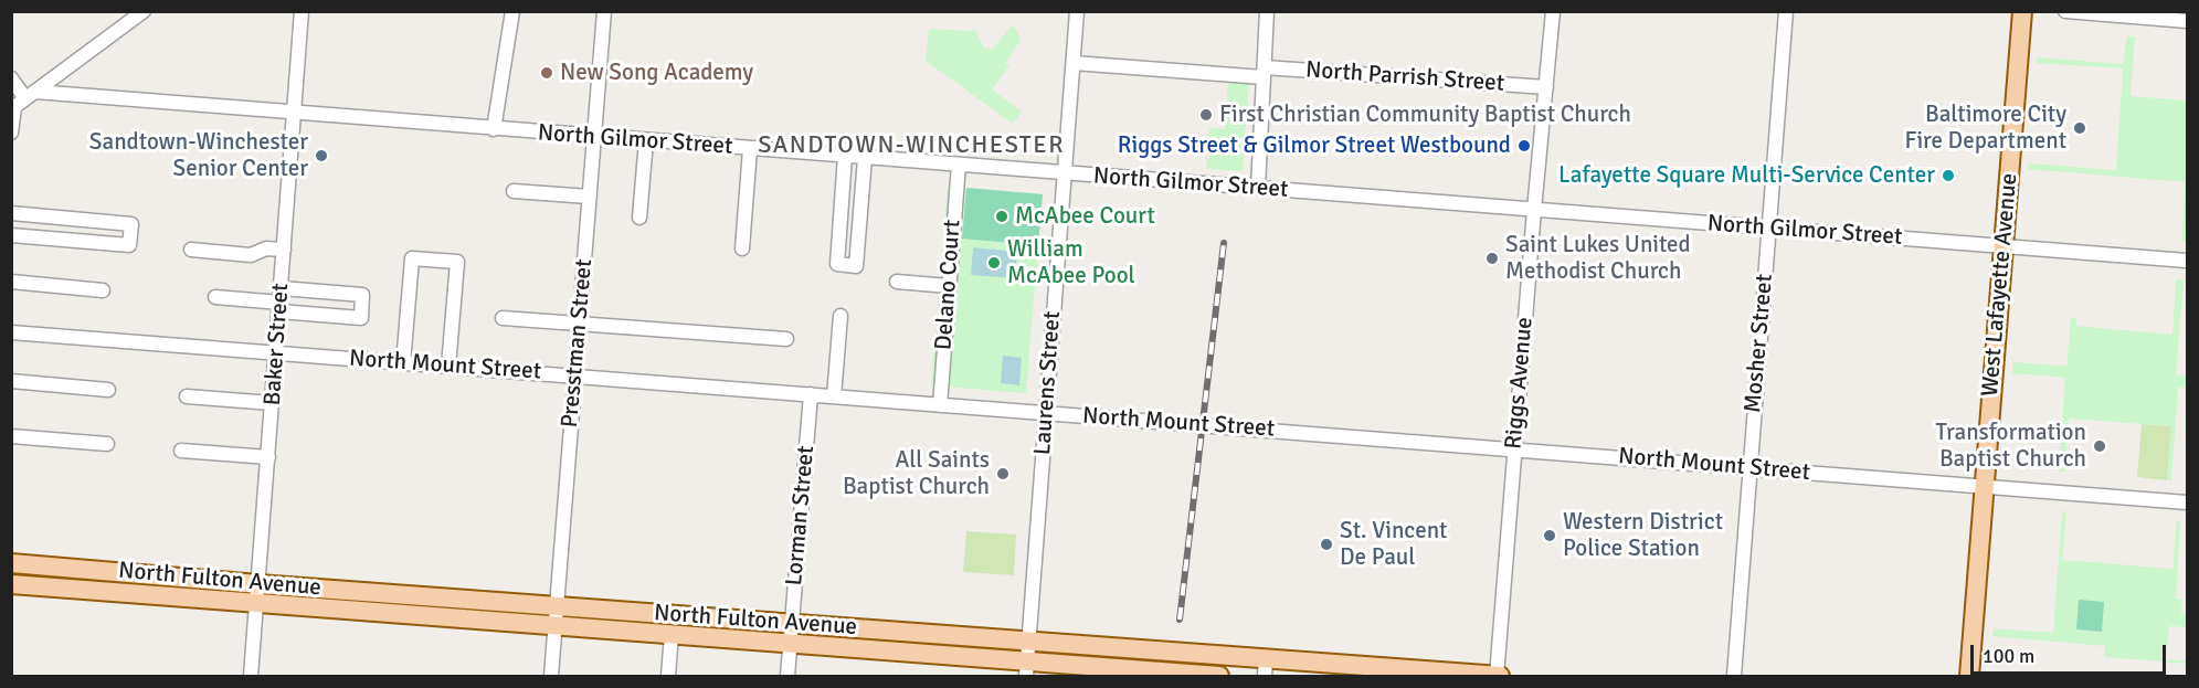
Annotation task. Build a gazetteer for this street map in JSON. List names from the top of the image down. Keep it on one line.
{"streets":{"main road":["West Lafayette Avenue","North Fulton Avenue"],"street":["North Parrish Street","North Gilmor Street","Delano Court","Presstman Street","Mosher Street","Baker Street","North Mount Street","Laurens Street","Riggs Avenue","Lorman Street"]},"crossings":[["North Parrish Street","Laurens Street"],["North Parrish Street","Riggs Avenue"],["North Gilmor Street","Delano Court"],["North Gilmor Street","West Lafayette Avenue"],["North Gilmor Street","Presstman Street"],["North Gilmor Street","Mosher Street"],["North Gilmor Street","Baker Street"],["North Gilmor Street","Laurens Street"],["North Gilmor Street","Riggs Avenue"],["Delano Court","North Mount Street"],["West Lafayette Avenue","North Mount Street"],["Presstman Street","North Mount Street"],["Presstman Street","North Fulton Avenue"],["Mosher Street","North Mount Street"],["Baker Street","North Mount Street"],["Baker Street","North Fulton Avenue"],["North Mount Street","Laurens Street"],["North Mount Street","Riggs Avenue"],["North Mount Street","Lorman Street"],["Laurens Street","North Fulton Avenue"],["Riggs Avenue","North Fulton Avenue"],["Lorman Street","North Fulton Avenue"]],"districts":["SANDTOWN-WINCHESTER"],"places":["New Song Academy","First Christian Community Baptist Church","Baltimore City Fire Department","Riggs Street & Gilmor Street Westbound","Sandtown-Winchester Senior Center","Lafayette Square Multi-Service Center","McAbee Court","Saint Lukes United Methodist Church","William McAbee Pool","Transformation Baptist Church","All Saints Baptist Church","Western District Police Station","St. Vincent De Paul"],"scale_bar":"100 m"}
